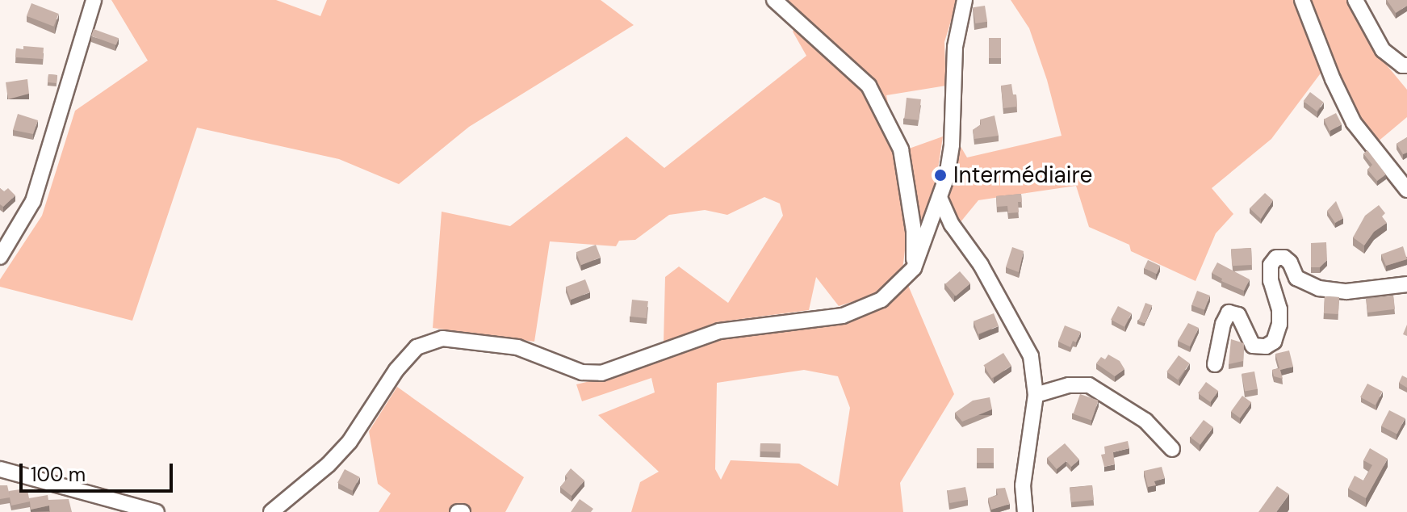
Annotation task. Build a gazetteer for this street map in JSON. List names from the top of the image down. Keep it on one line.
{"places":["Intermédiaire"],"scale_bar":"100 m"}
